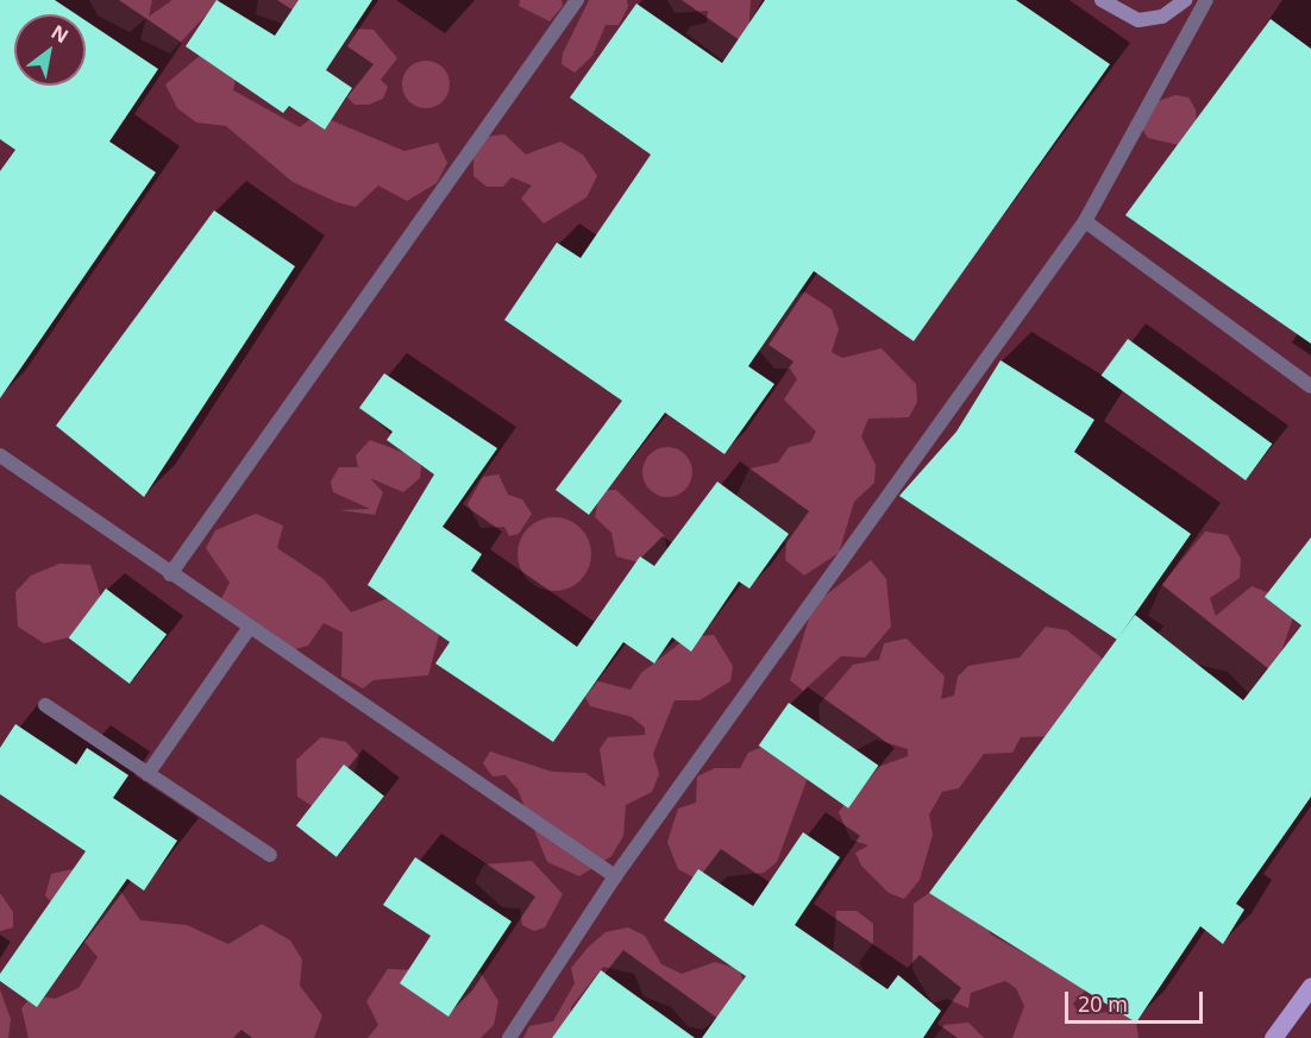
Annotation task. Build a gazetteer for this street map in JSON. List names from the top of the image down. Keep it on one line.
{"scale_bar":"20 m","north":"top right"}
